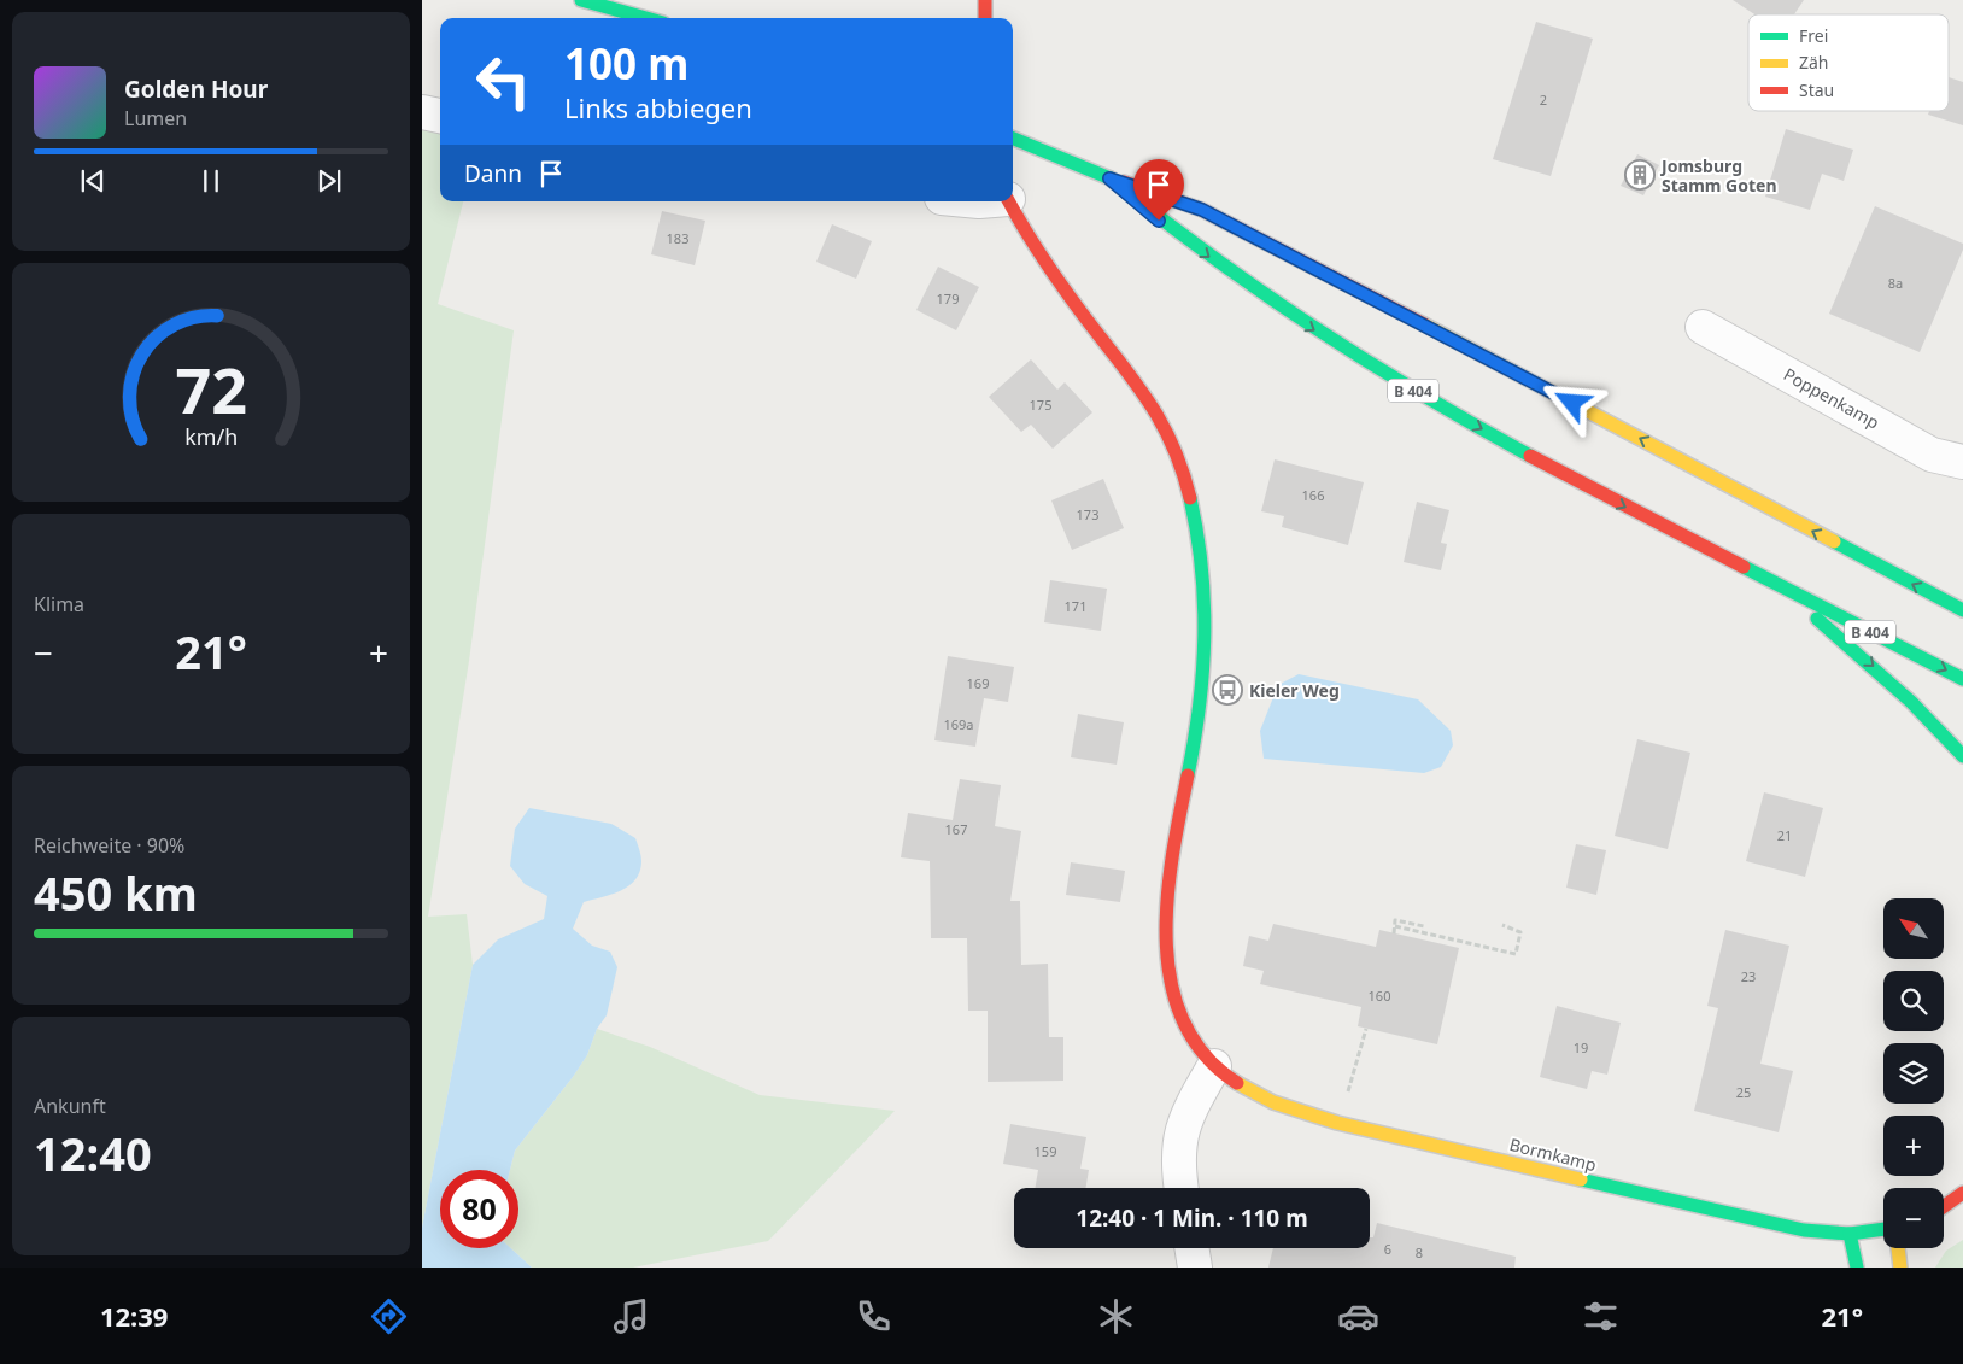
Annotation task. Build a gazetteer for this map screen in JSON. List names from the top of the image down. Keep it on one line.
{"streets":{"main road":["B 404","Bormkamp"],"street":["Poppenkamp"]},"places":{"building":["Jomsburg Stamm Goten"],"bus stop":["Kieler Weg"]},"house_numbers":["2","183","8a","179","175","166","173","171","169","169a","167","21","23","160","19","25","159","6","8"],"legend":["Frei","Zäh","Stau"],"north":"top left","page":{"turn":["100 m","Links abbiegen"],"song":["Golden Hour","Lumen"],"then":"Dann","tile":["Klima",["Reichweite · 90%","450 km"],["Ankunft","12:40"]],"heat":["−","21°","+"],"map_buttons":["+","−"],"limit":"80","trip":"12:40 · 1 Min. · 110 m","tabs":["12:39","21°"],"gauge":["72","km/h"]}}
